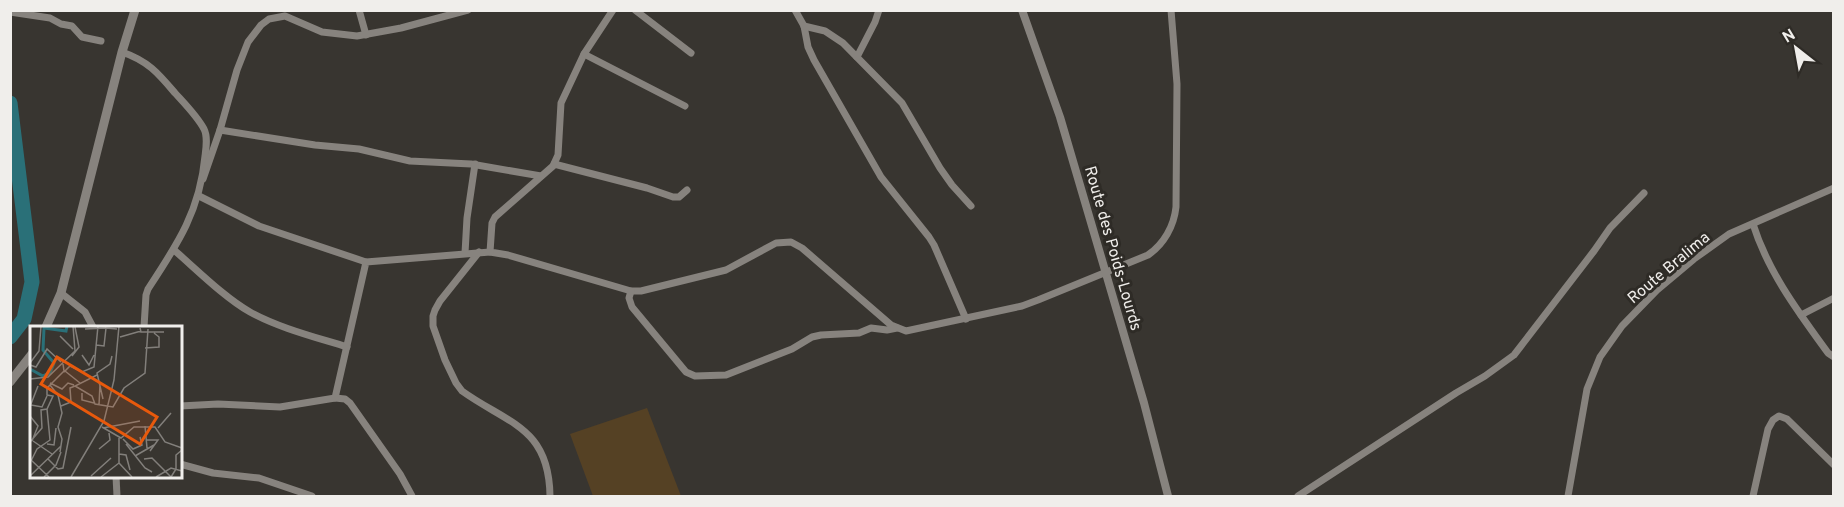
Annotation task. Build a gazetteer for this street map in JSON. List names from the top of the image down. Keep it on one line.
{"streets":{"street":["Route des Poids-Lourds","Route Bralima"]},"north":"top left"}
